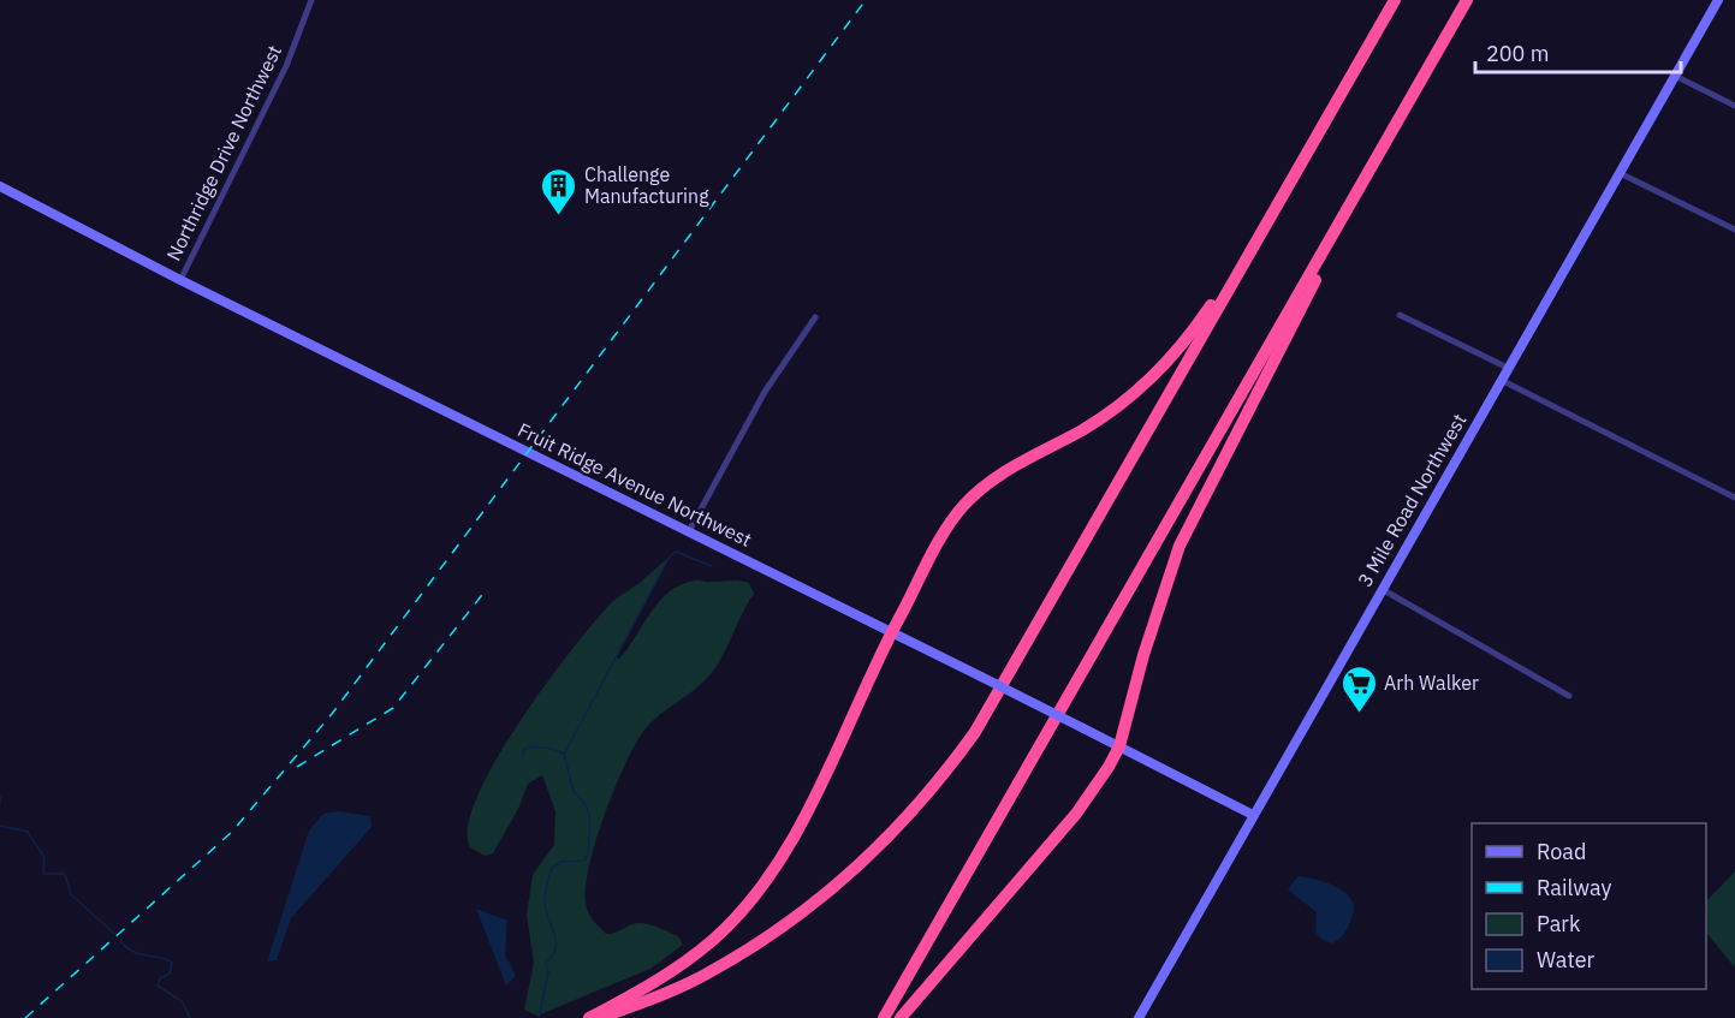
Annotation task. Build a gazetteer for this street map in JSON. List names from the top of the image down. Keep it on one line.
{"streets":{"main road":["Fruit Ridge Avenue Northwest","3 Mile Road Northwest"],"street":["Northridge Drive Northwest"]},"crossings":[["Northridge Drive Northwest","Fruit Ridge Avenue Northwest"],["Fruit Ridge Avenue Northwest","3 Mile Road Northwest"]],"places":{"building":["Challenge Manufacturing"],"supermarket":["Arh Walker"]},"legend":["Road","Railway","Park","Water"],"scale_bar":"200 m"}
